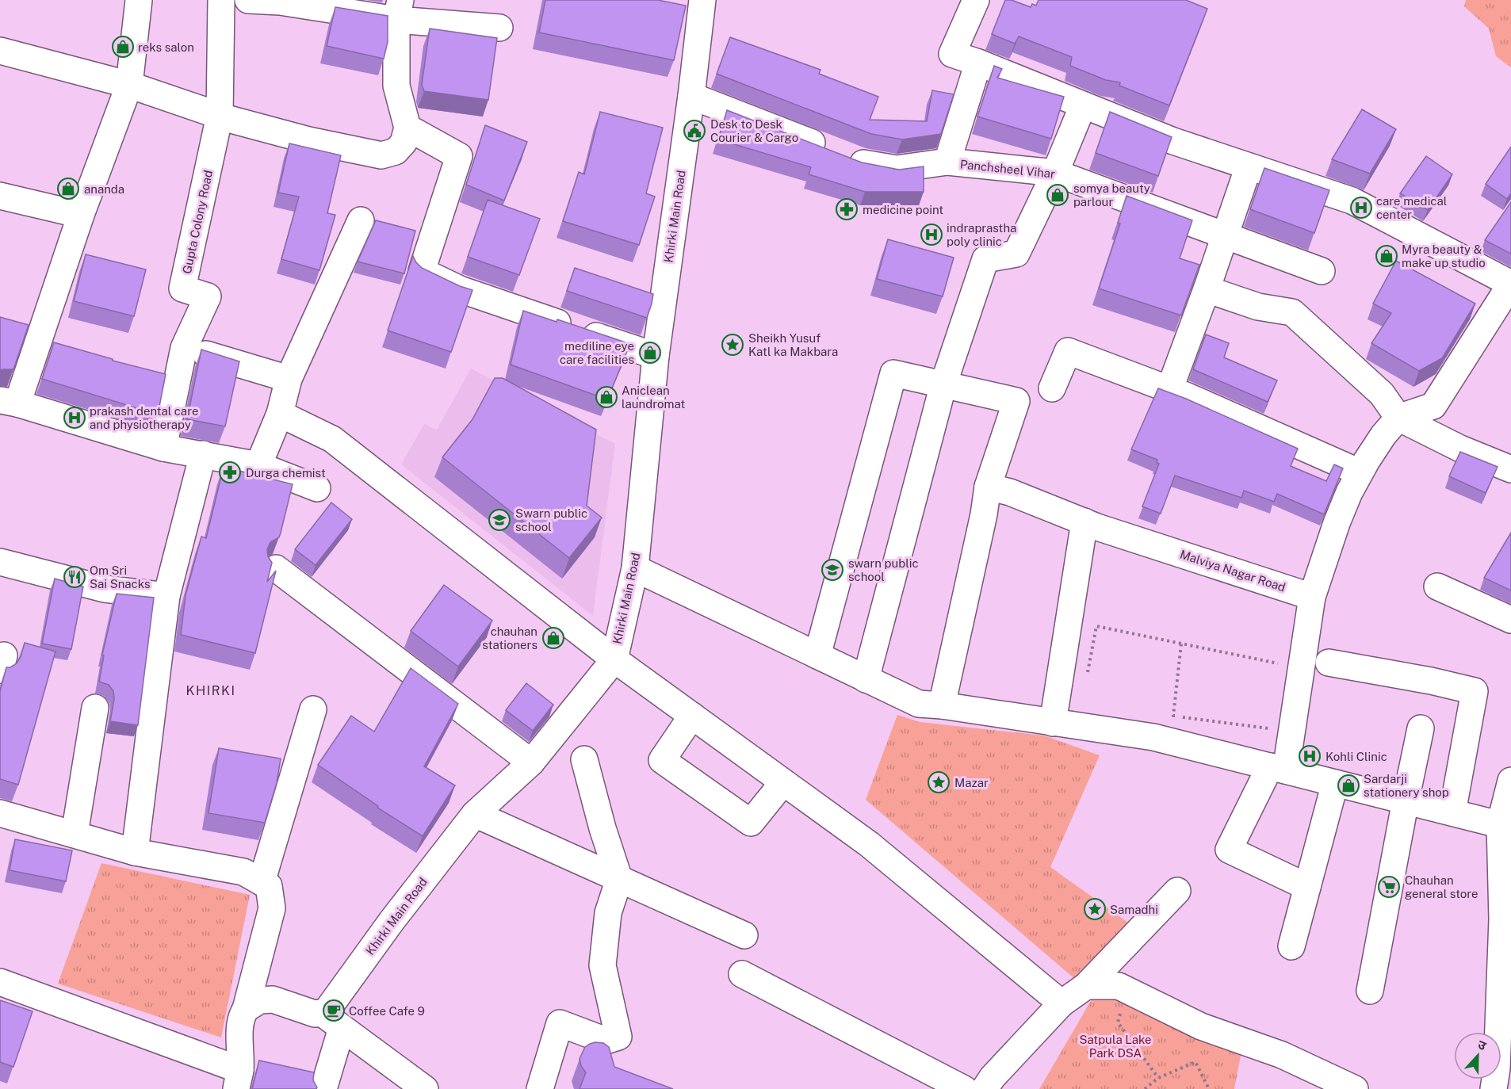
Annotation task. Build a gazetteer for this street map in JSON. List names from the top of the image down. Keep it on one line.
{"streets":{"street":["Panchsheel Vihar","Khirki Main Road","Gupta Colony Road","Malviya Nagar Road"]},"crossings":[["Panchsheel Vihar","Khirki Main Road"]],"districts":["KHIRKI"],"parks":["Satpula Lake Park DSA"],"places":{"shop":["reks salon","ananda","somya beauty parlour","Myra beauty & make up studio","mediline eye care facilities","Aniclean laundromat","chauhan stationers","Sardarji stationery shop"],"public building":["Desk to Desk Courier & Cargo"],"hospital":["care medical center","indraprastha poly clinic","prakash dental care and physiotherapy","Kohli Clinic"],"pharmacy":["medicine point","Durga chemist"],"place":["Sheikh Yusuf Katl ka Makbara","Mazar","Samadhi"],"school or university":["Swarn public school","swarn public school"],"restaurant":["Om Sri Sai Snacks"],"supermarket":["Chauhan general store"],"cafe":["Coffee Cafe 9"]},"north":"top"}
